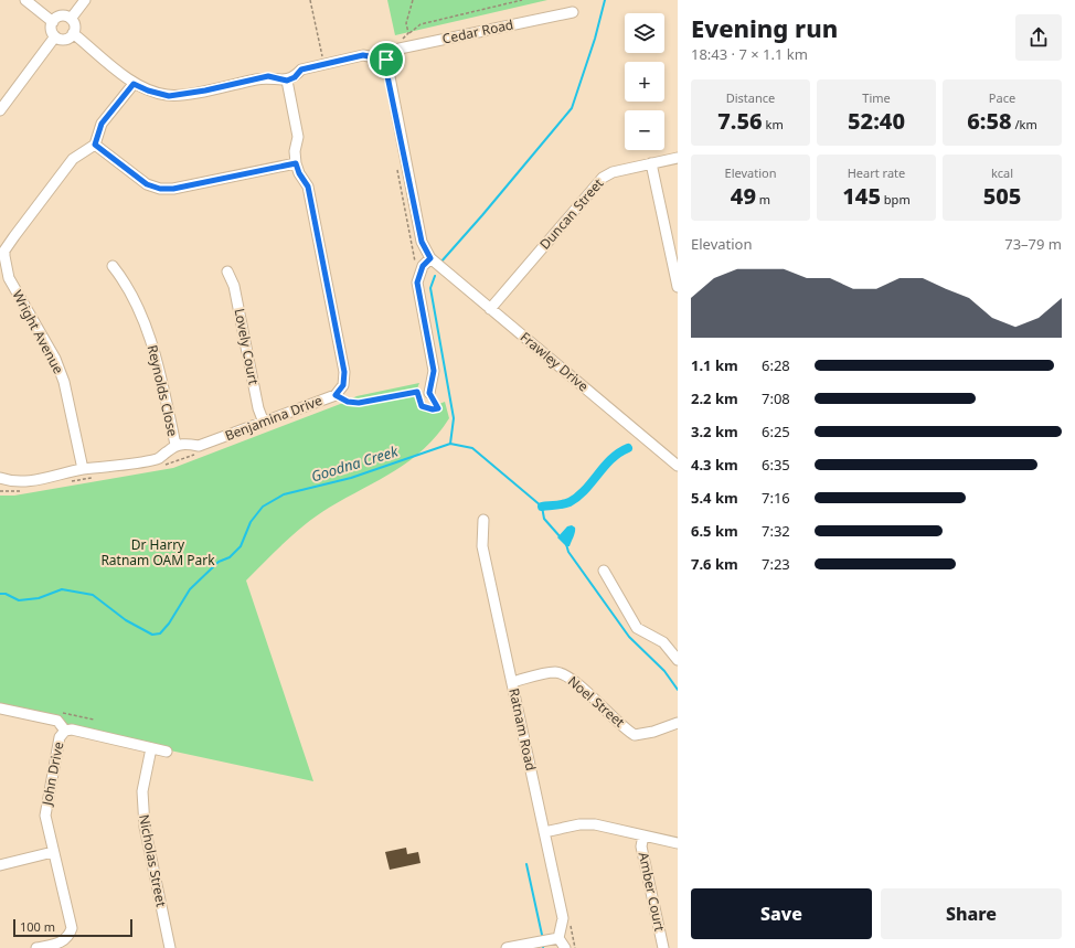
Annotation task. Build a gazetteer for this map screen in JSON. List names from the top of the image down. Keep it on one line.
{"streets":{"street":["Cedar Road","Duncan Street","Wright Avenue","Lovely Court","Frawley Drive","Reynolds Close","Benjamina Drive","Noel Street","Ratnam Road","John Drive","Nicholas Street","Amber Court"]},"crossings":[["Duncan Street","Frawley Drive"],["Lovely Court","Benjamina Drive"],["Reynolds Close","Benjamina Drive"],["Noel Street","Ratnam Road"],["John Drive","Nicholas Street"]],"water":["Goodna Creek"],"parks":["Dr Harry Ratnam OAM Park"],"scale_bar":"100 m","page":{"heading":["Evening run","18:43 · 7 × 1.1 km"],"map_buttons":["+","−"],"stats":[["Distance","7.56 km"],["Time","52:40"],["Pace","6:58 /km"],["Elevation","49 m"],["Heart rate","145 bpm"],["kcal","505"]],"chart":["Elevation","73–79 m"],"list":[{"name":"1.1 km","note":"6:28"},{"name":"2.2 km","note":"7:08"},{"name":"3.2 km","note":"6:25"},{"name":"4.3 km","note":"6:35"},{"name":"5.4 km","note":"7:16"},{"name":"6.5 km","note":"7:32"},{"name":"7.6 km","note":"7:23"}],"buttons":["Save","Share"],"scale":"100 m"}}
